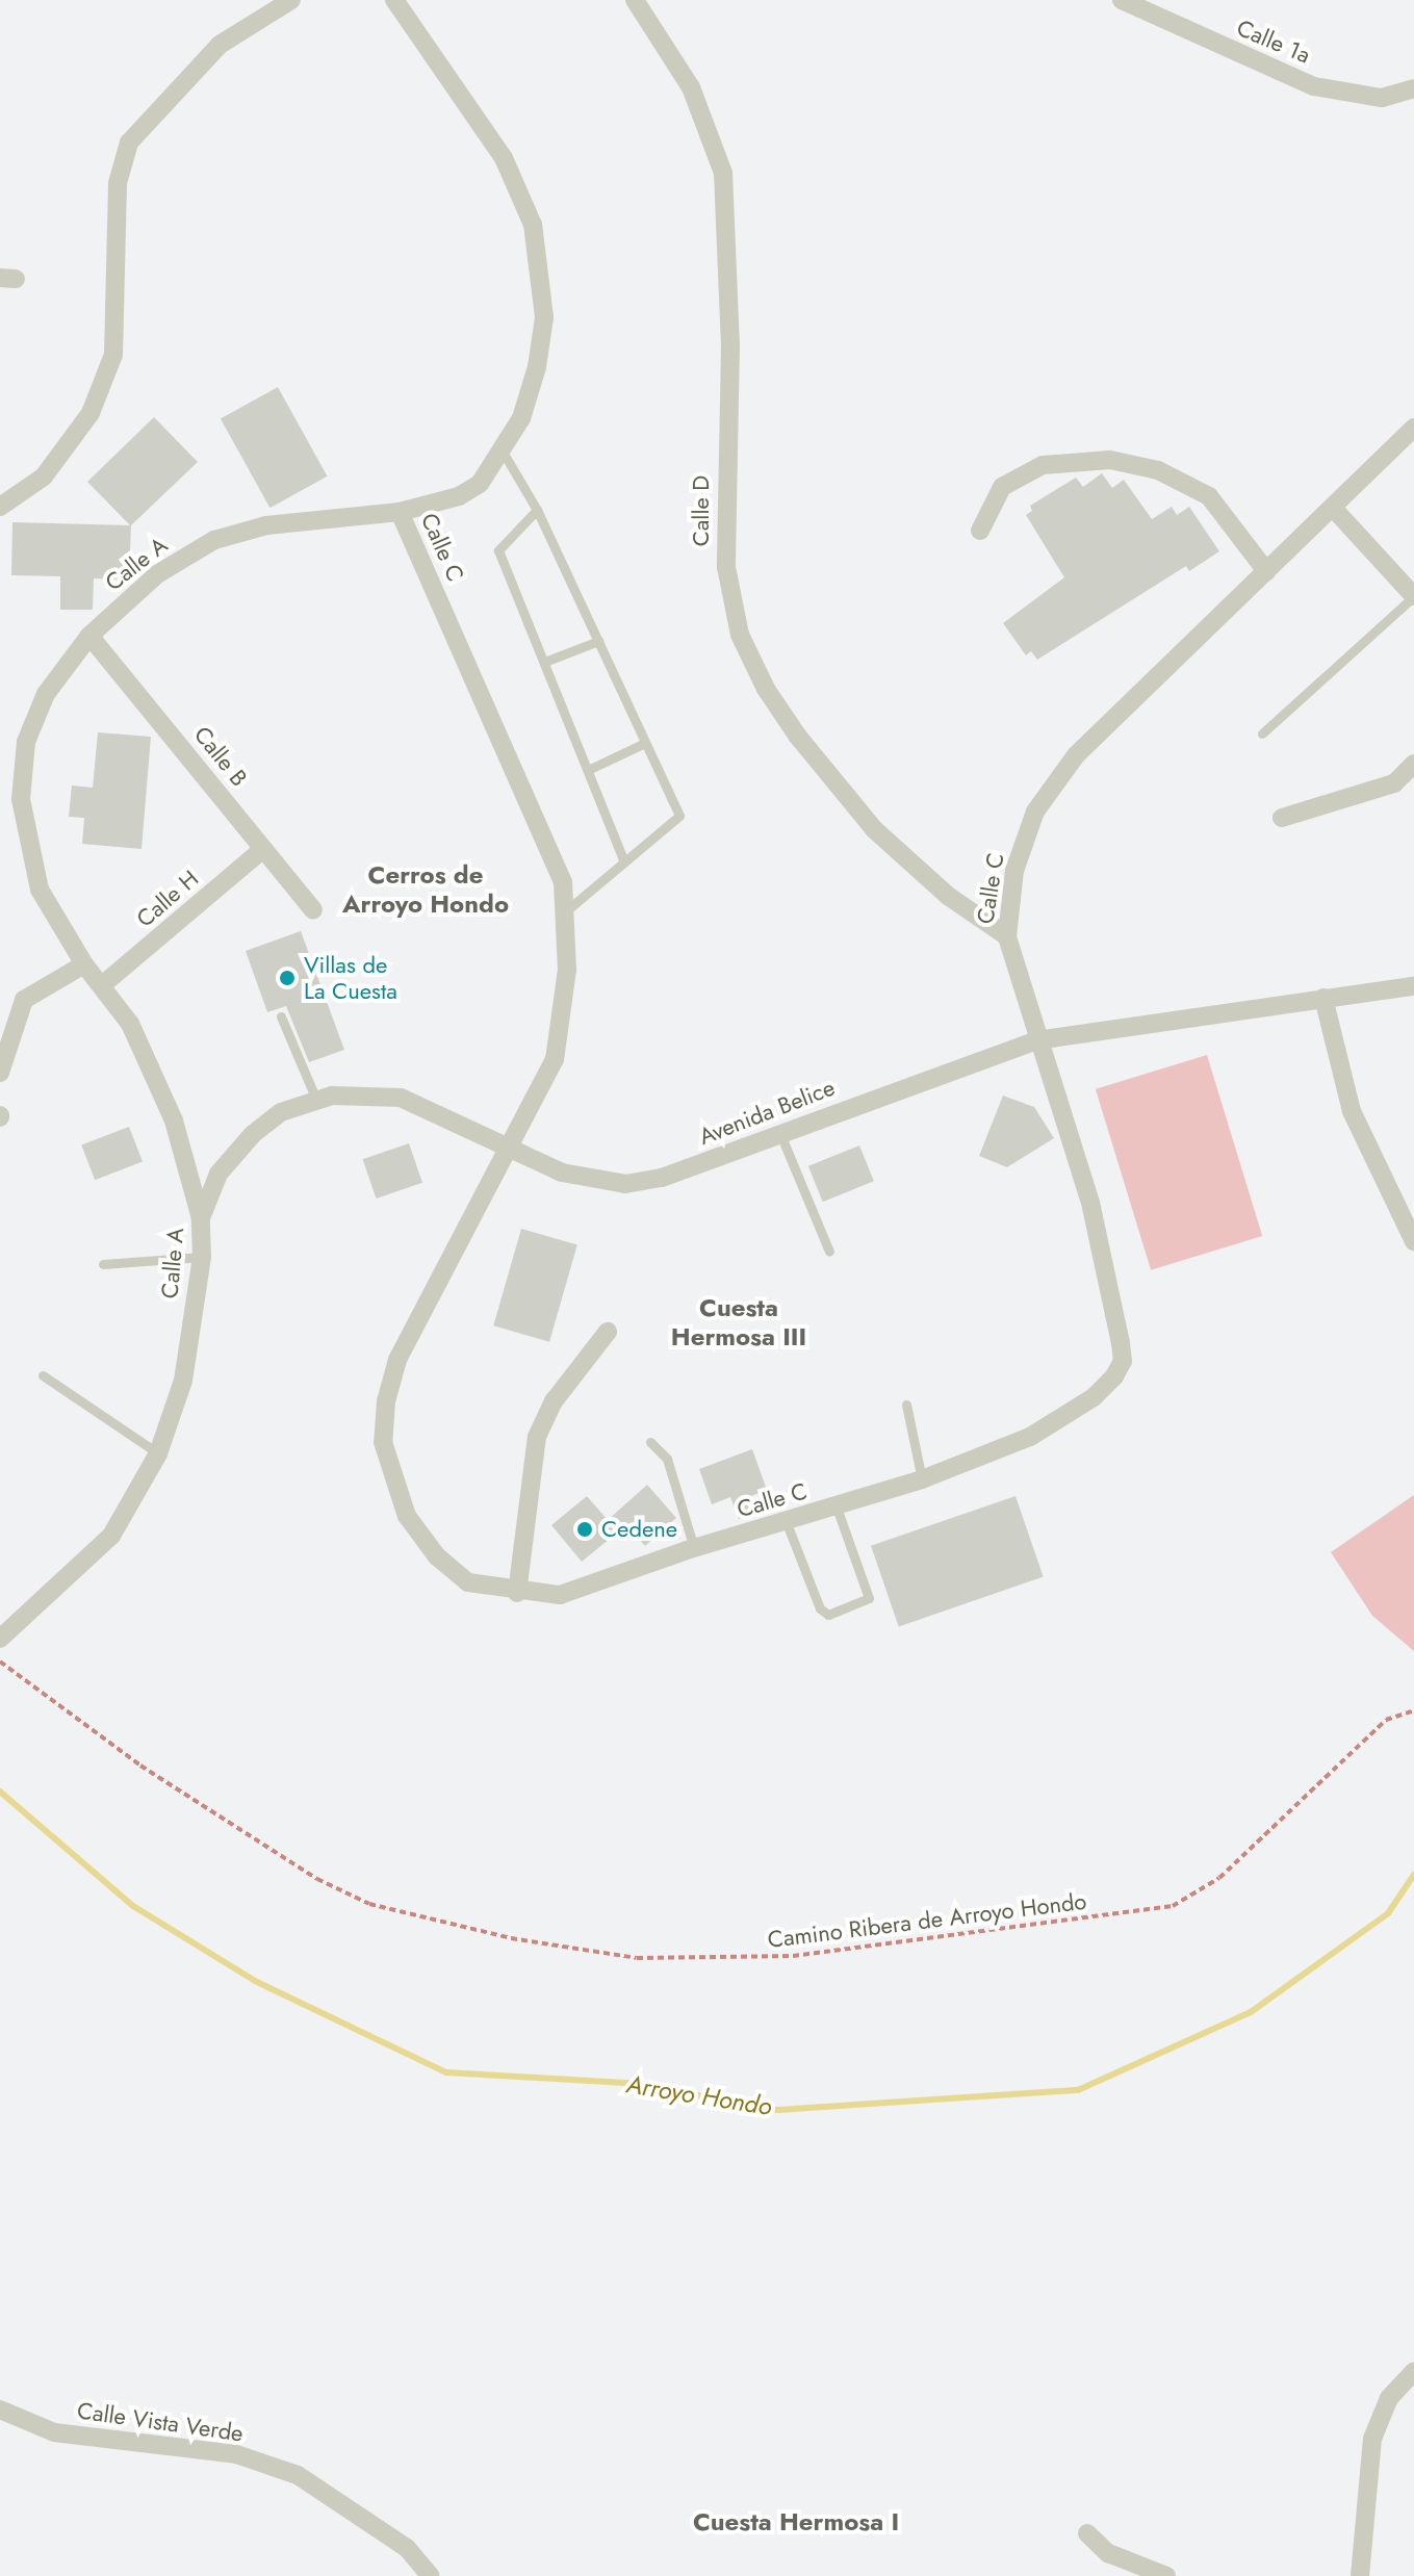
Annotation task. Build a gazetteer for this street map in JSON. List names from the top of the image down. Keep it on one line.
{"streets":{"street":["Calle 1a","Calle D","Calle C","Calle A","Calle B","Calle H","Avenida Belice","Calle Vista Verde"],"path":["Camino Ribera de Arroyo Hondo"]},"crossings":[["Calle D","Calle C"],["Calle C","Calle A"],["Calle C","Avenida Belice"],["Calle A","Calle B"],["Calle A","Calle H"],["Calle A","Avenida Belice"],["Calle B","Calle H"]],"districts":["Cerros de Arroyo Hondo","Cuesta Hermosa III","Cuesta Hermosa I"],"water":["Arroyo Hondo"],"places":["Villas de La Cuesta","Cedene"]}
